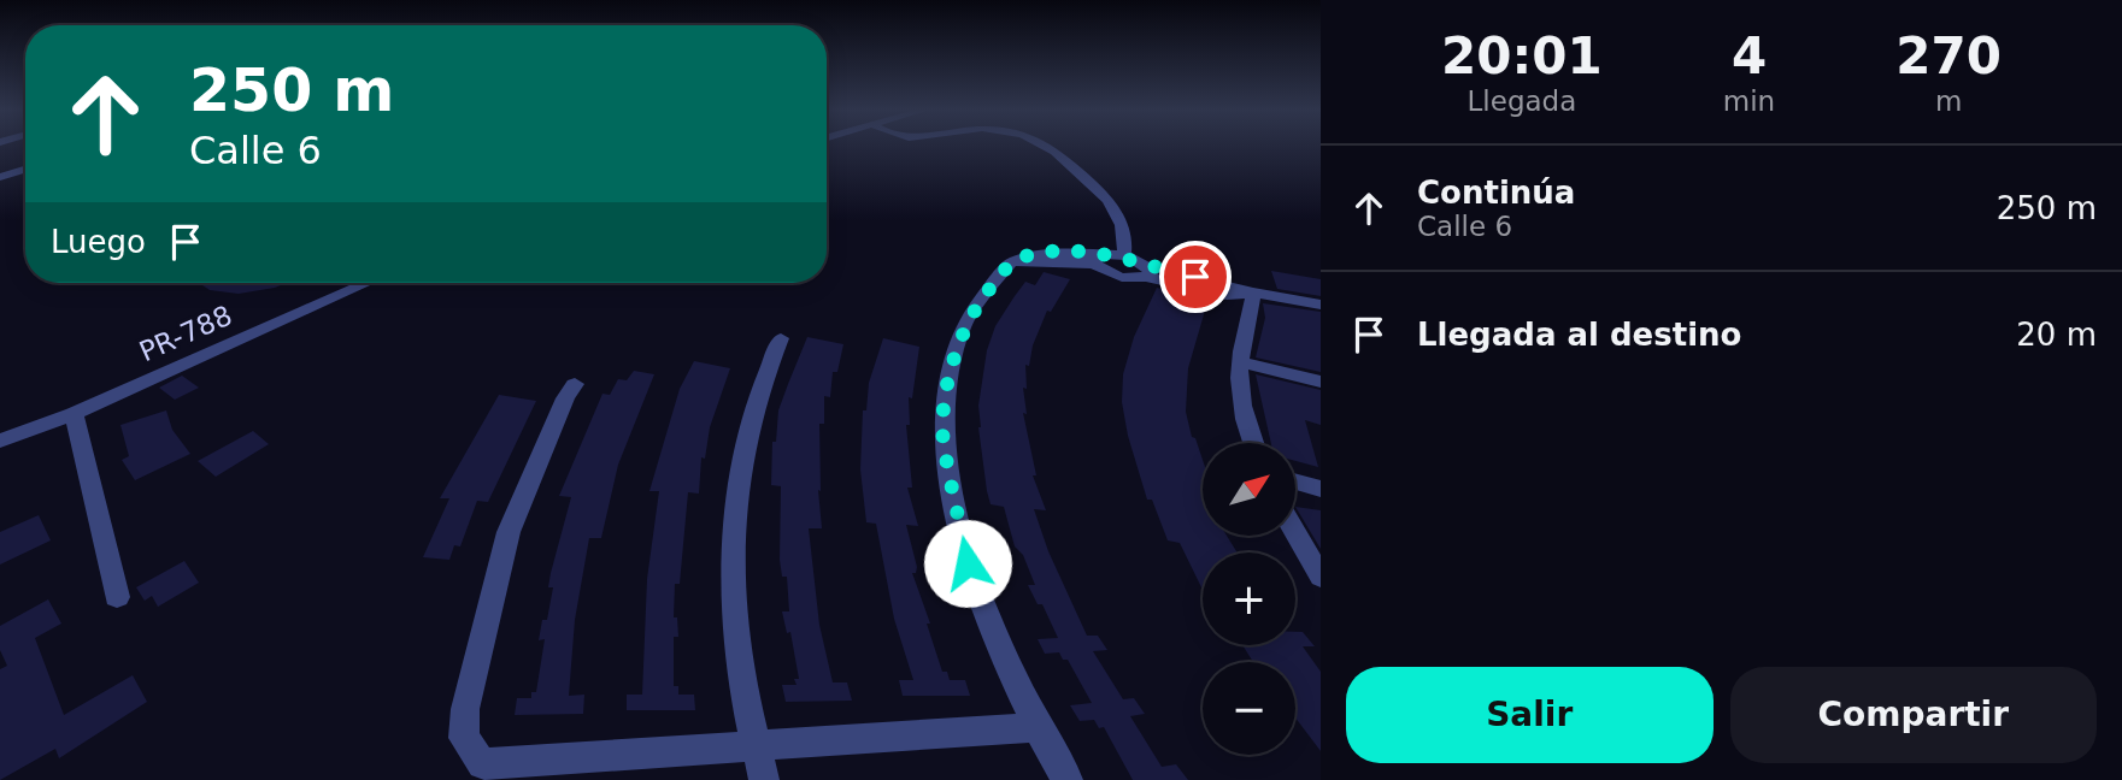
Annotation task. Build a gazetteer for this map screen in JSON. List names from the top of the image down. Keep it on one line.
{"streets":{"street":["PR-788"]},"north":"top right","page":{"eta":["20:01","Llegada","4","min","270","m"],"turn":["250 m","Calle 6"],"list":[{"name":"Continúa","note":"Calle 6","value":"250 m"},{"name":"Llegada al destino","value":"20 m"}],"then":"Luego","map_buttons":["+","−"],"buttons":["Salir","Compartir"]}}
